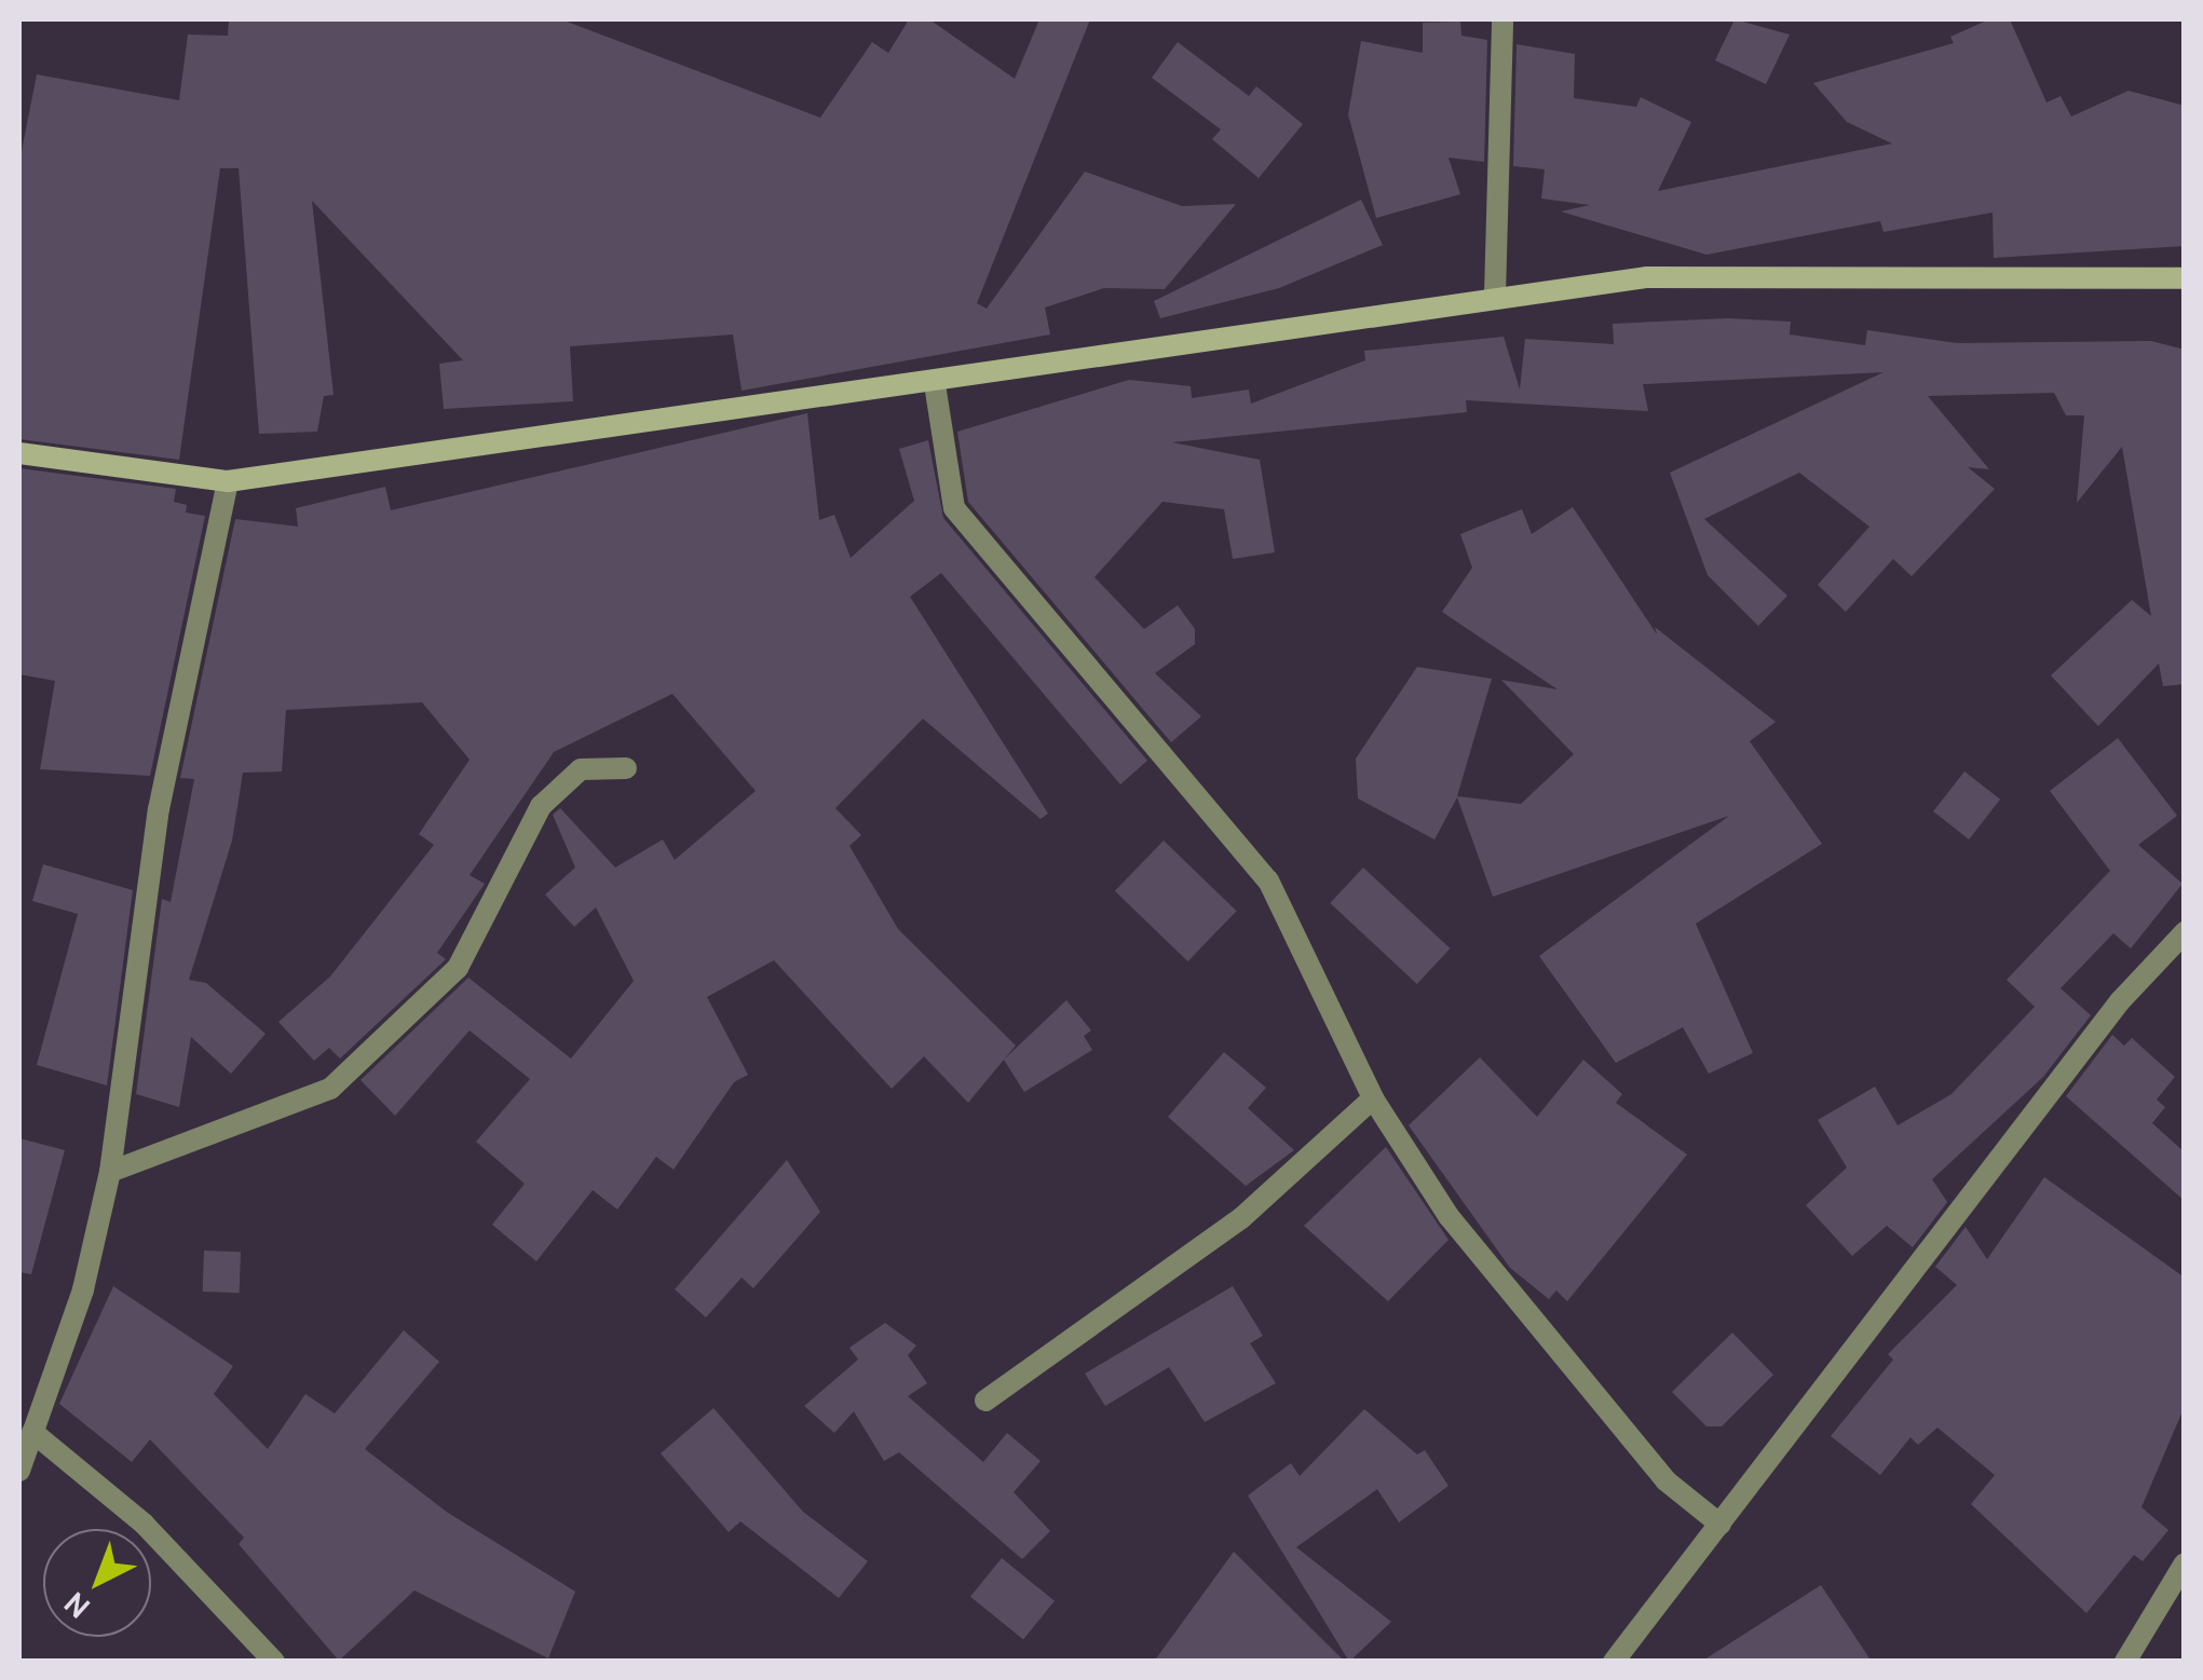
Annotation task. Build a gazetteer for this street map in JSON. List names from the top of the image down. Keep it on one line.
{"north":"bottom left"}
